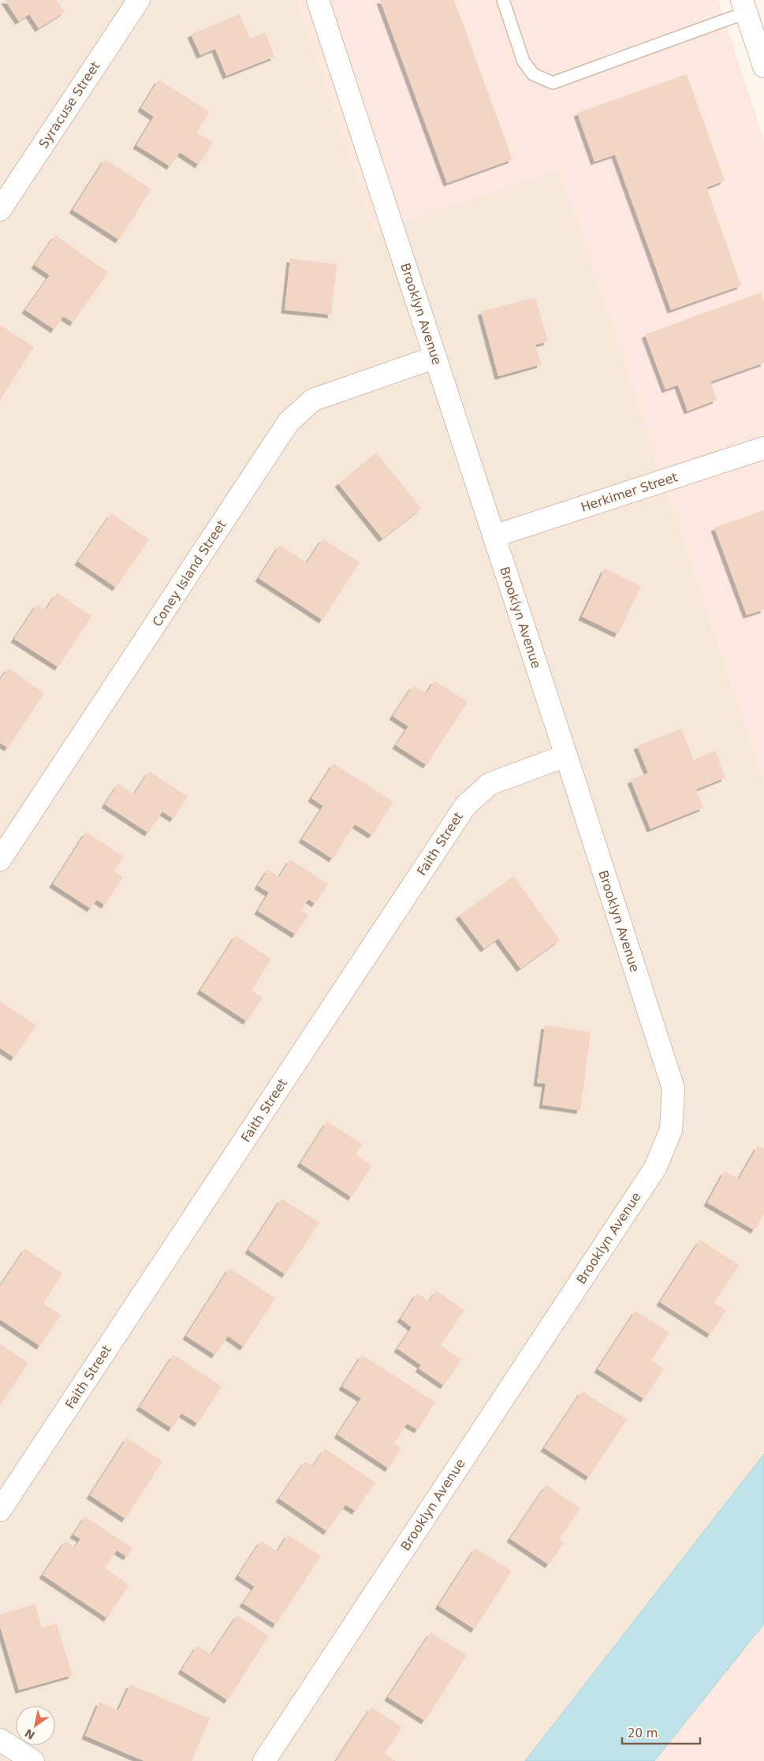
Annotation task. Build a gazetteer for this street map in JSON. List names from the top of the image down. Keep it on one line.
{"streets":{"street":["Syracuse Street","Brooklyn Avenue","Herkimer Street","Coney Island Street","Faith Street"]},"crossings":[["Brooklyn Avenue","Herkimer Street"],["Brooklyn Avenue","Coney Island Street"],["Brooklyn Avenue","Faith Street"]],"scale_bar":"20 m","north":"bottom left"}
